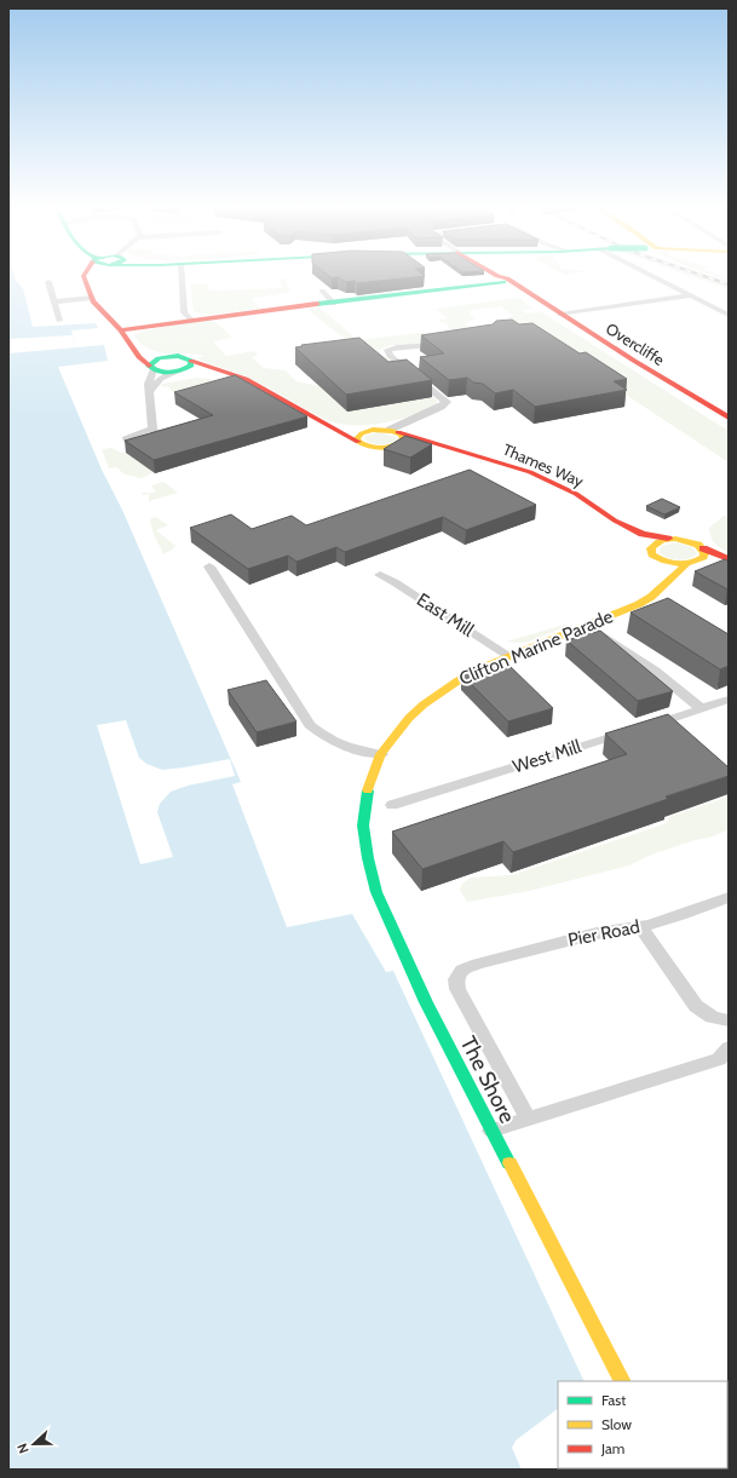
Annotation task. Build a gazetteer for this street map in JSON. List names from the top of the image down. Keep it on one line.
{"streets":{"main road":["Overcliffe","Thames Way","Clifton Marine Parade","The Shore"],"street":["East Mill","West Mill","Pier Road"]},"crossings":[["Thames Way","Clifton Marine Parade"],["East Mill","Clifton Marine Parade"],["Clifton Marine Parade","The Shore"]],"legend":["Fast","Slow","Jam"],"north":"left"}
